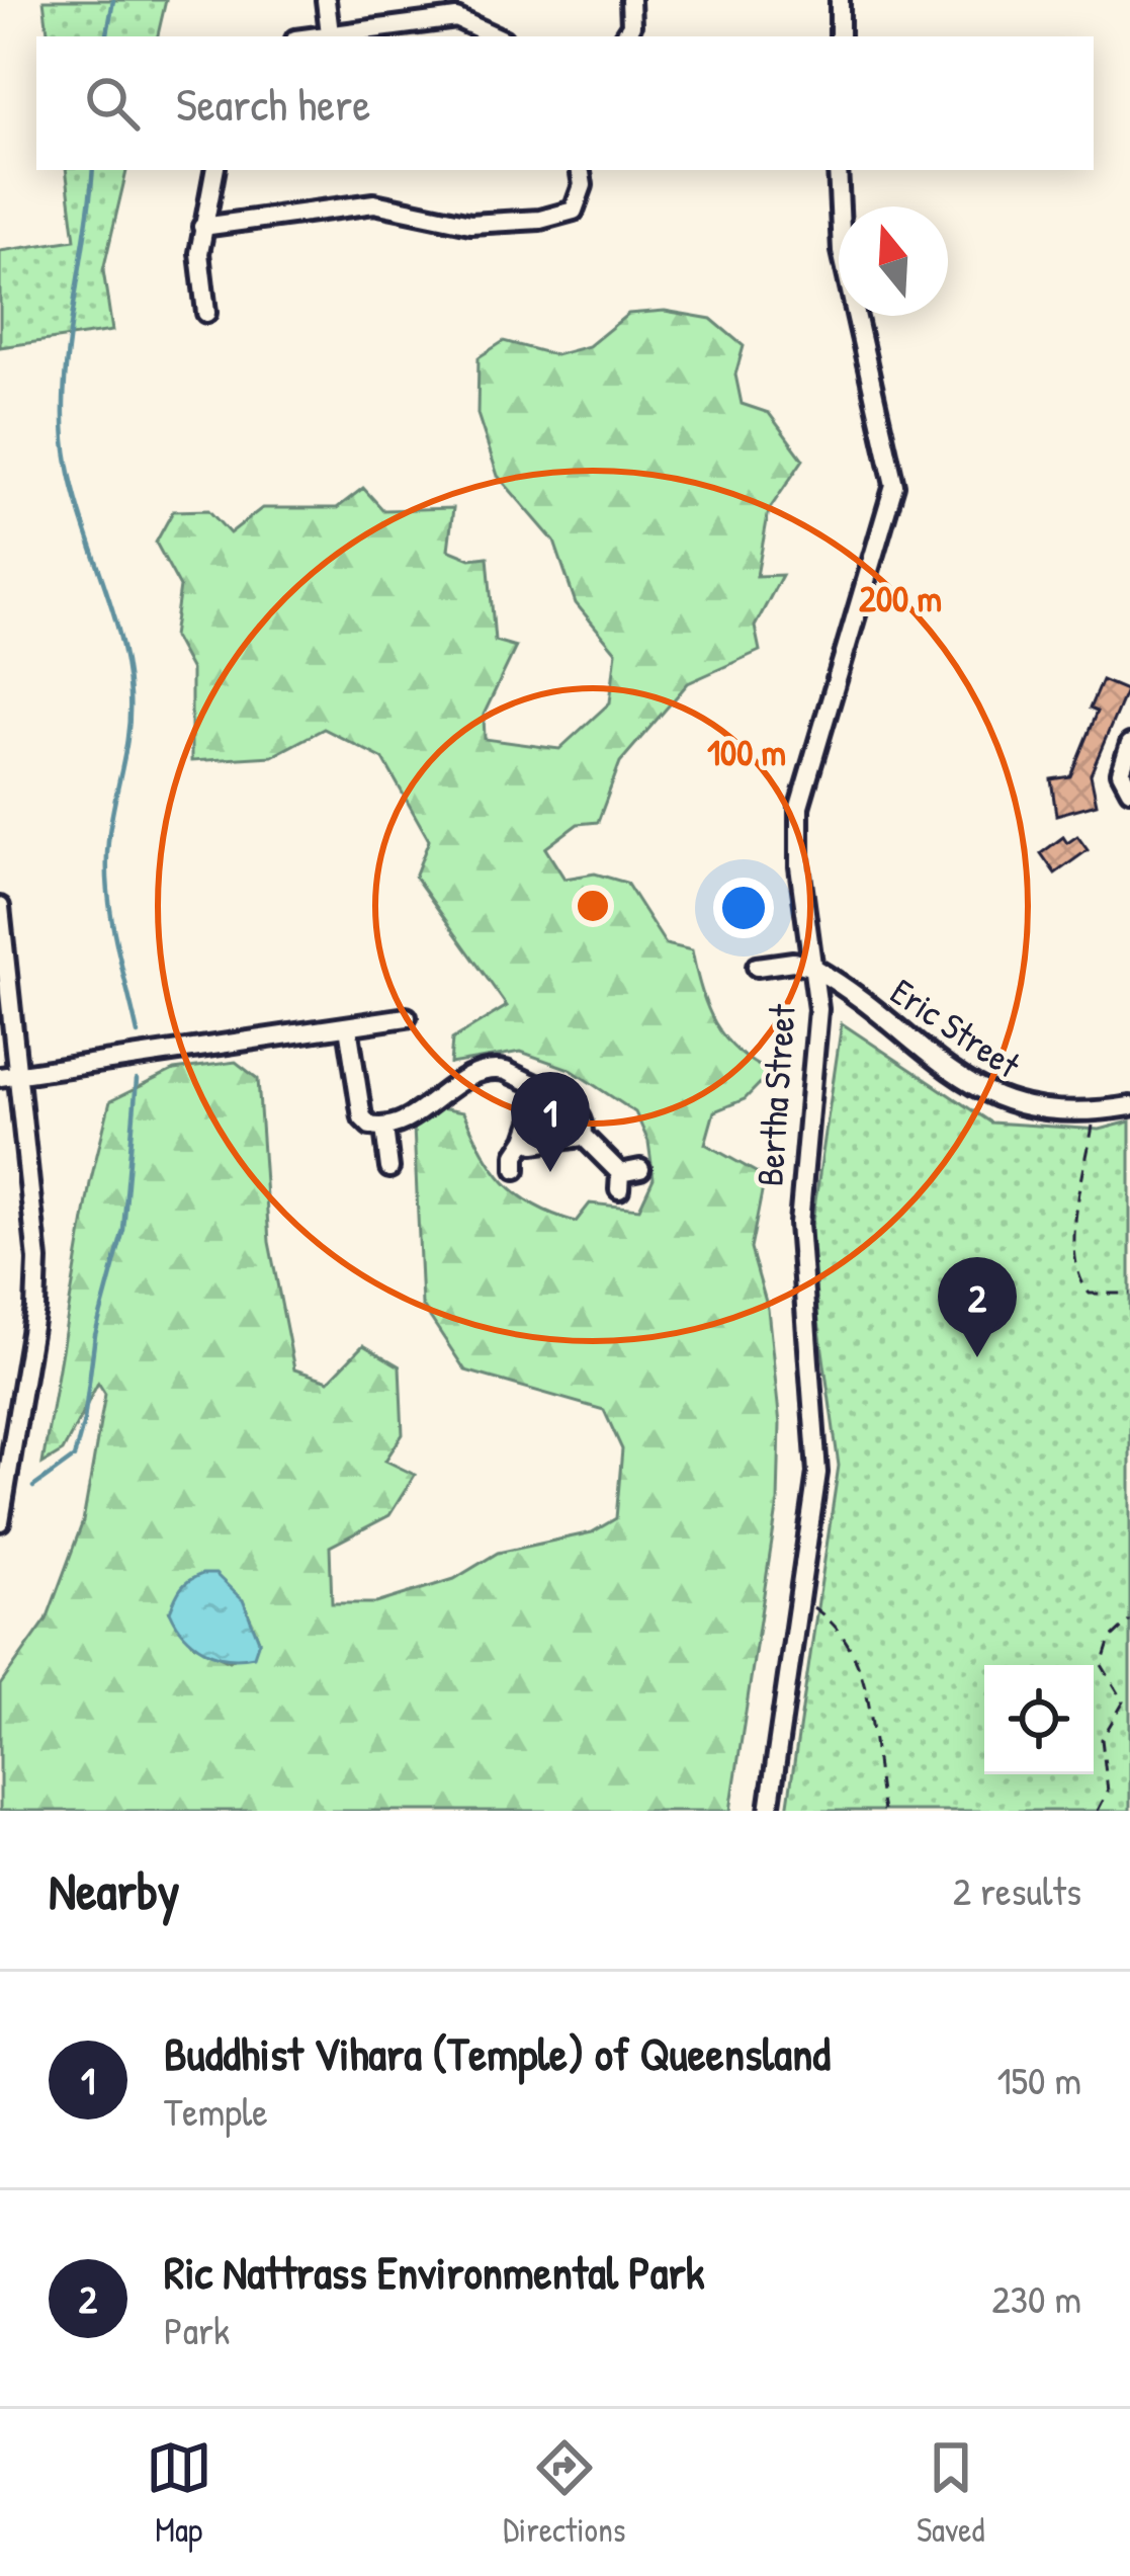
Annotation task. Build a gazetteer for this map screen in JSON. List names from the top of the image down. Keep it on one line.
{"streets":{"street":["Eric Street","Bertha Street"]},"crossings":[["Eric Street","Bertha Street"]],"north":"top","page":{"search":"Search here","pins":["1","2"],"heading":["Nearby","2 results"],"list":[{"mark":"1","name":"Buddhist Vihara (Temple) of Queensland","note":"Temple","value":"150 m"},{"mark":"2","name":"Ric Nattrass Environmental Park","note":"Park","value":"230 m"}],"nav":["Map","Directions","Saved"]},"rings":["200 m","100 m"]}
